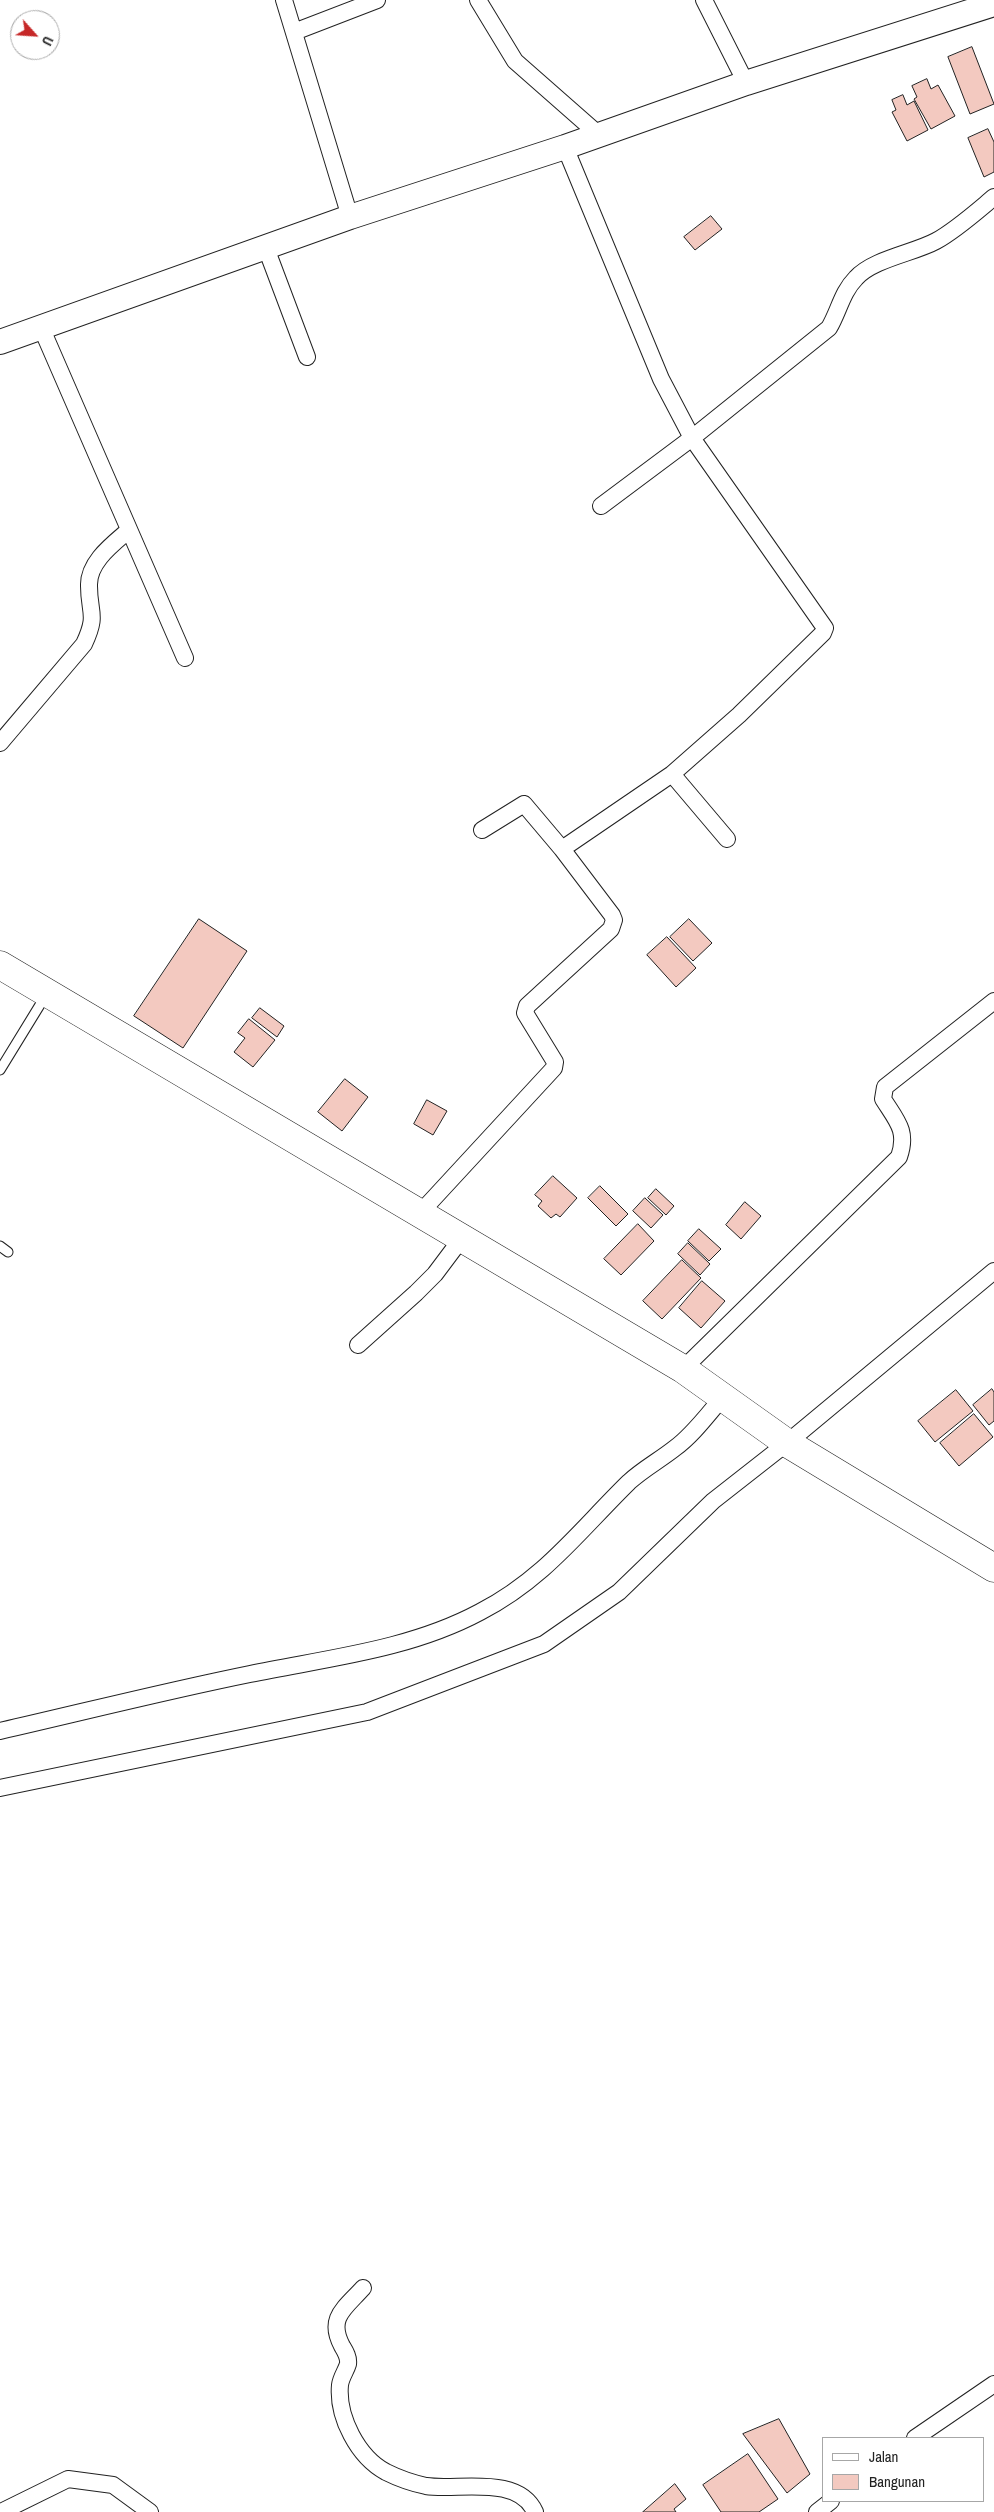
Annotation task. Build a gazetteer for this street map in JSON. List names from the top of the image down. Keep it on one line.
{"legend":["Jalan","Bangunan"],"north":"bottom right"}
